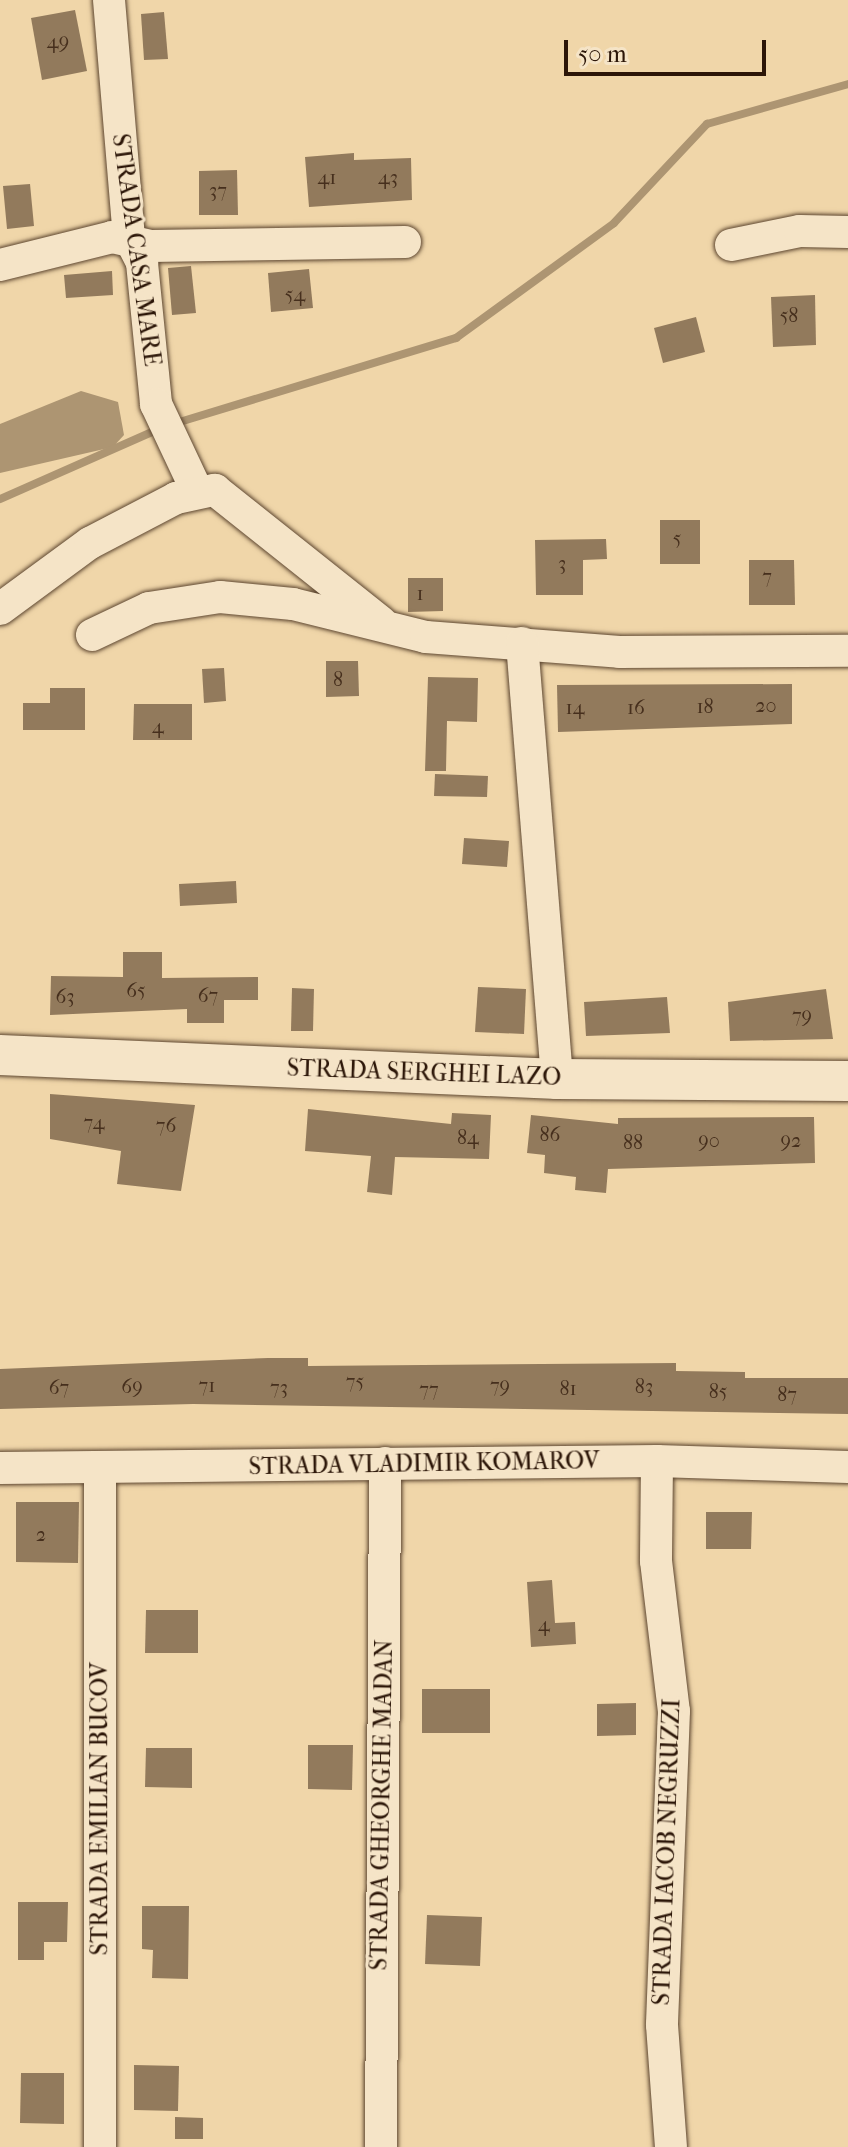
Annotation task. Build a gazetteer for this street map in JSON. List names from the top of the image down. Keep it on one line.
{"streets":{"street":["STRADA CASA MARE","STRADA SERGHEI LAZO","STRADA VLADIMIR KOMAROV","STRADA GHEORGHE MADAN","STRADA EMILIAN BUCOV","STRADA IACOB NEGRUZZI"]},"crossings":[["STRADA VLADIMIR KOMAROV","STRADA GHEORGHE MADAN"],["STRADA VLADIMIR KOMAROV","STRADA EMILIAN BUCOV"],["STRADA VLADIMIR KOMAROV","STRADA IACOB NEGRUZZI"]],"house_numbers":["49","41","43","37","54","58","5","3","7","1","8","20","18","14","16","4","65","67","63","79","74","76","86","84","90","92","88","75","71","79","69","83","67","73","81","77","85","87","2","4"],"scale_bar":"50 m"}
